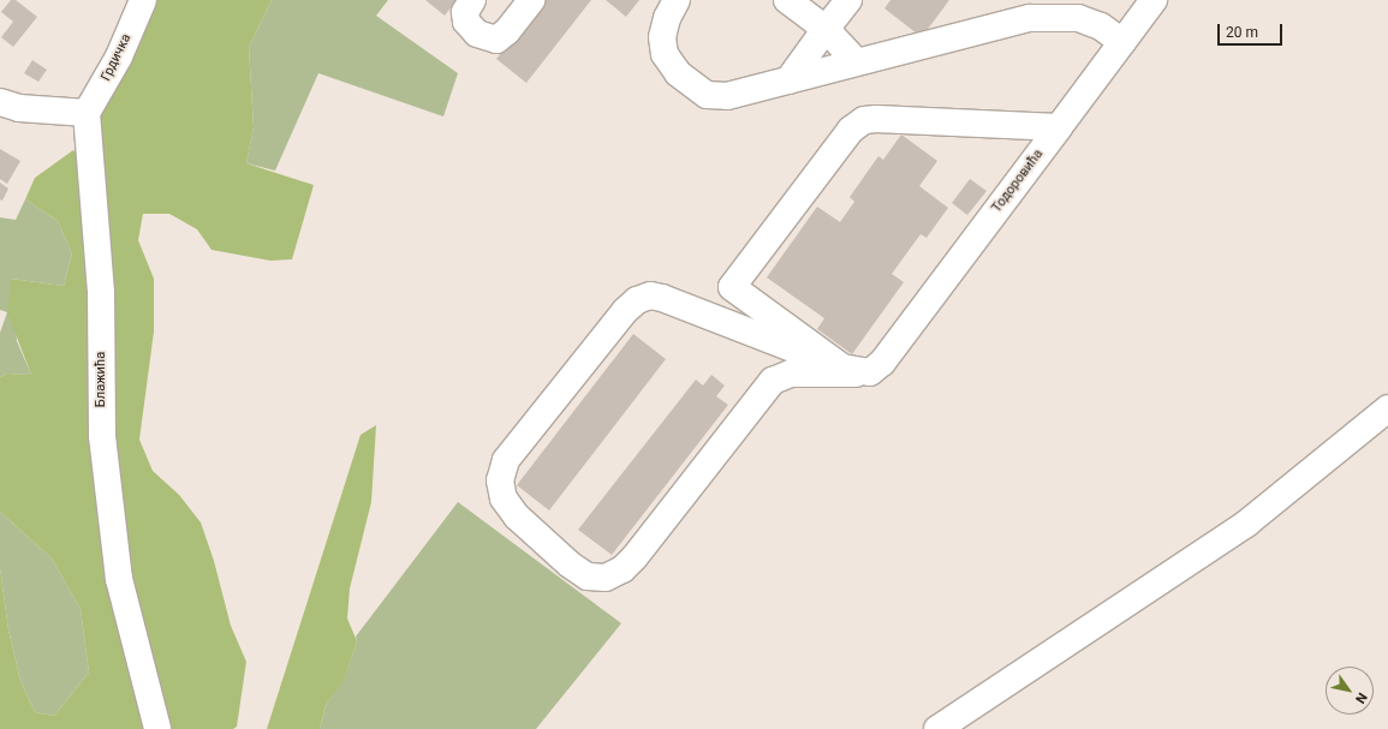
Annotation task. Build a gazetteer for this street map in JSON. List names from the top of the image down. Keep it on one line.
{"streets":{"street":["Грдичка","Тодоровића","Блажића"]},"crossings":[["Грдичка","Блажића"]],"scale_bar":"20 m","north":"bottom right"}
